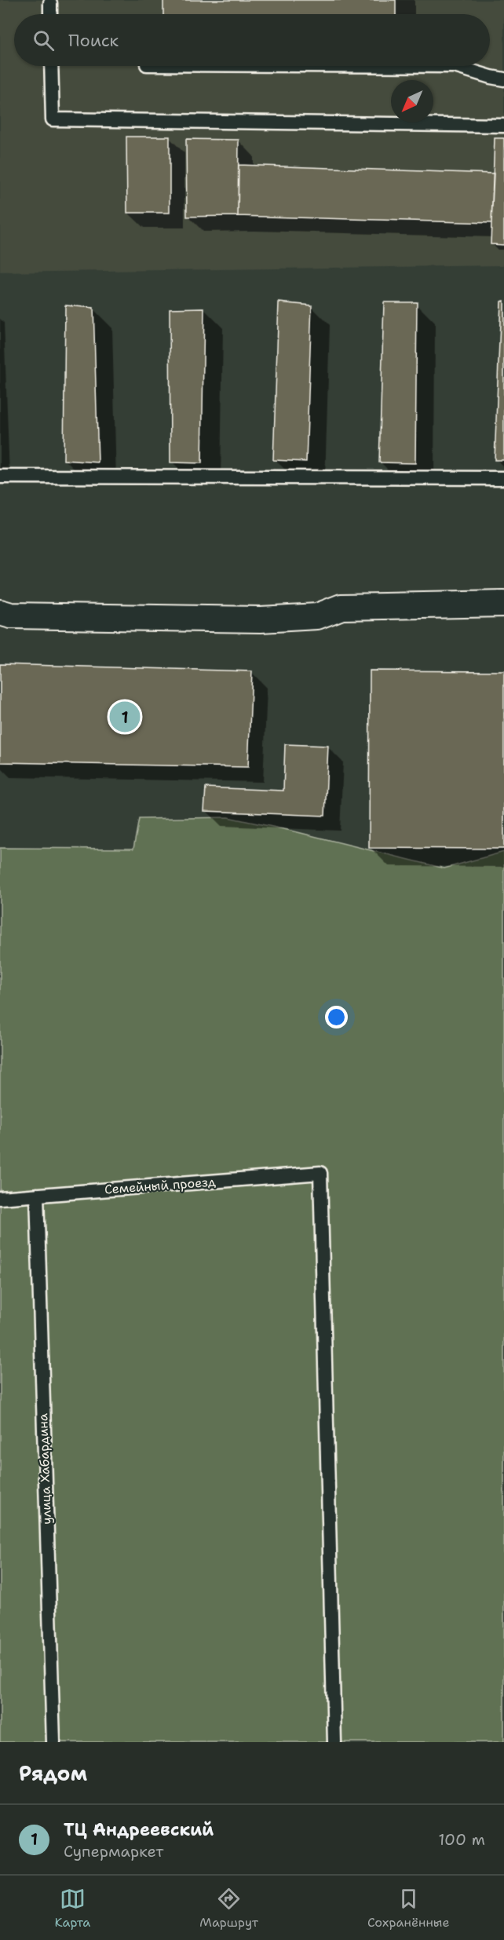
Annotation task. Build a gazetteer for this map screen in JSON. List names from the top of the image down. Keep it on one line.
{"streets":{"lane":["Семейный проезд","улица Хабардина"]},"crossings":[["Семейный проезд","улица Хабардина"]],"north":"bottom left","page":{"search":"Поиск","pins":"1","heading":"Рядом","list":[{"mark":"1","name":"ТЦ Андреевский","note":"Супермаркет","value":"100 m"}],"nav":["Карта","Маршрут","Сохранённые"]}}
